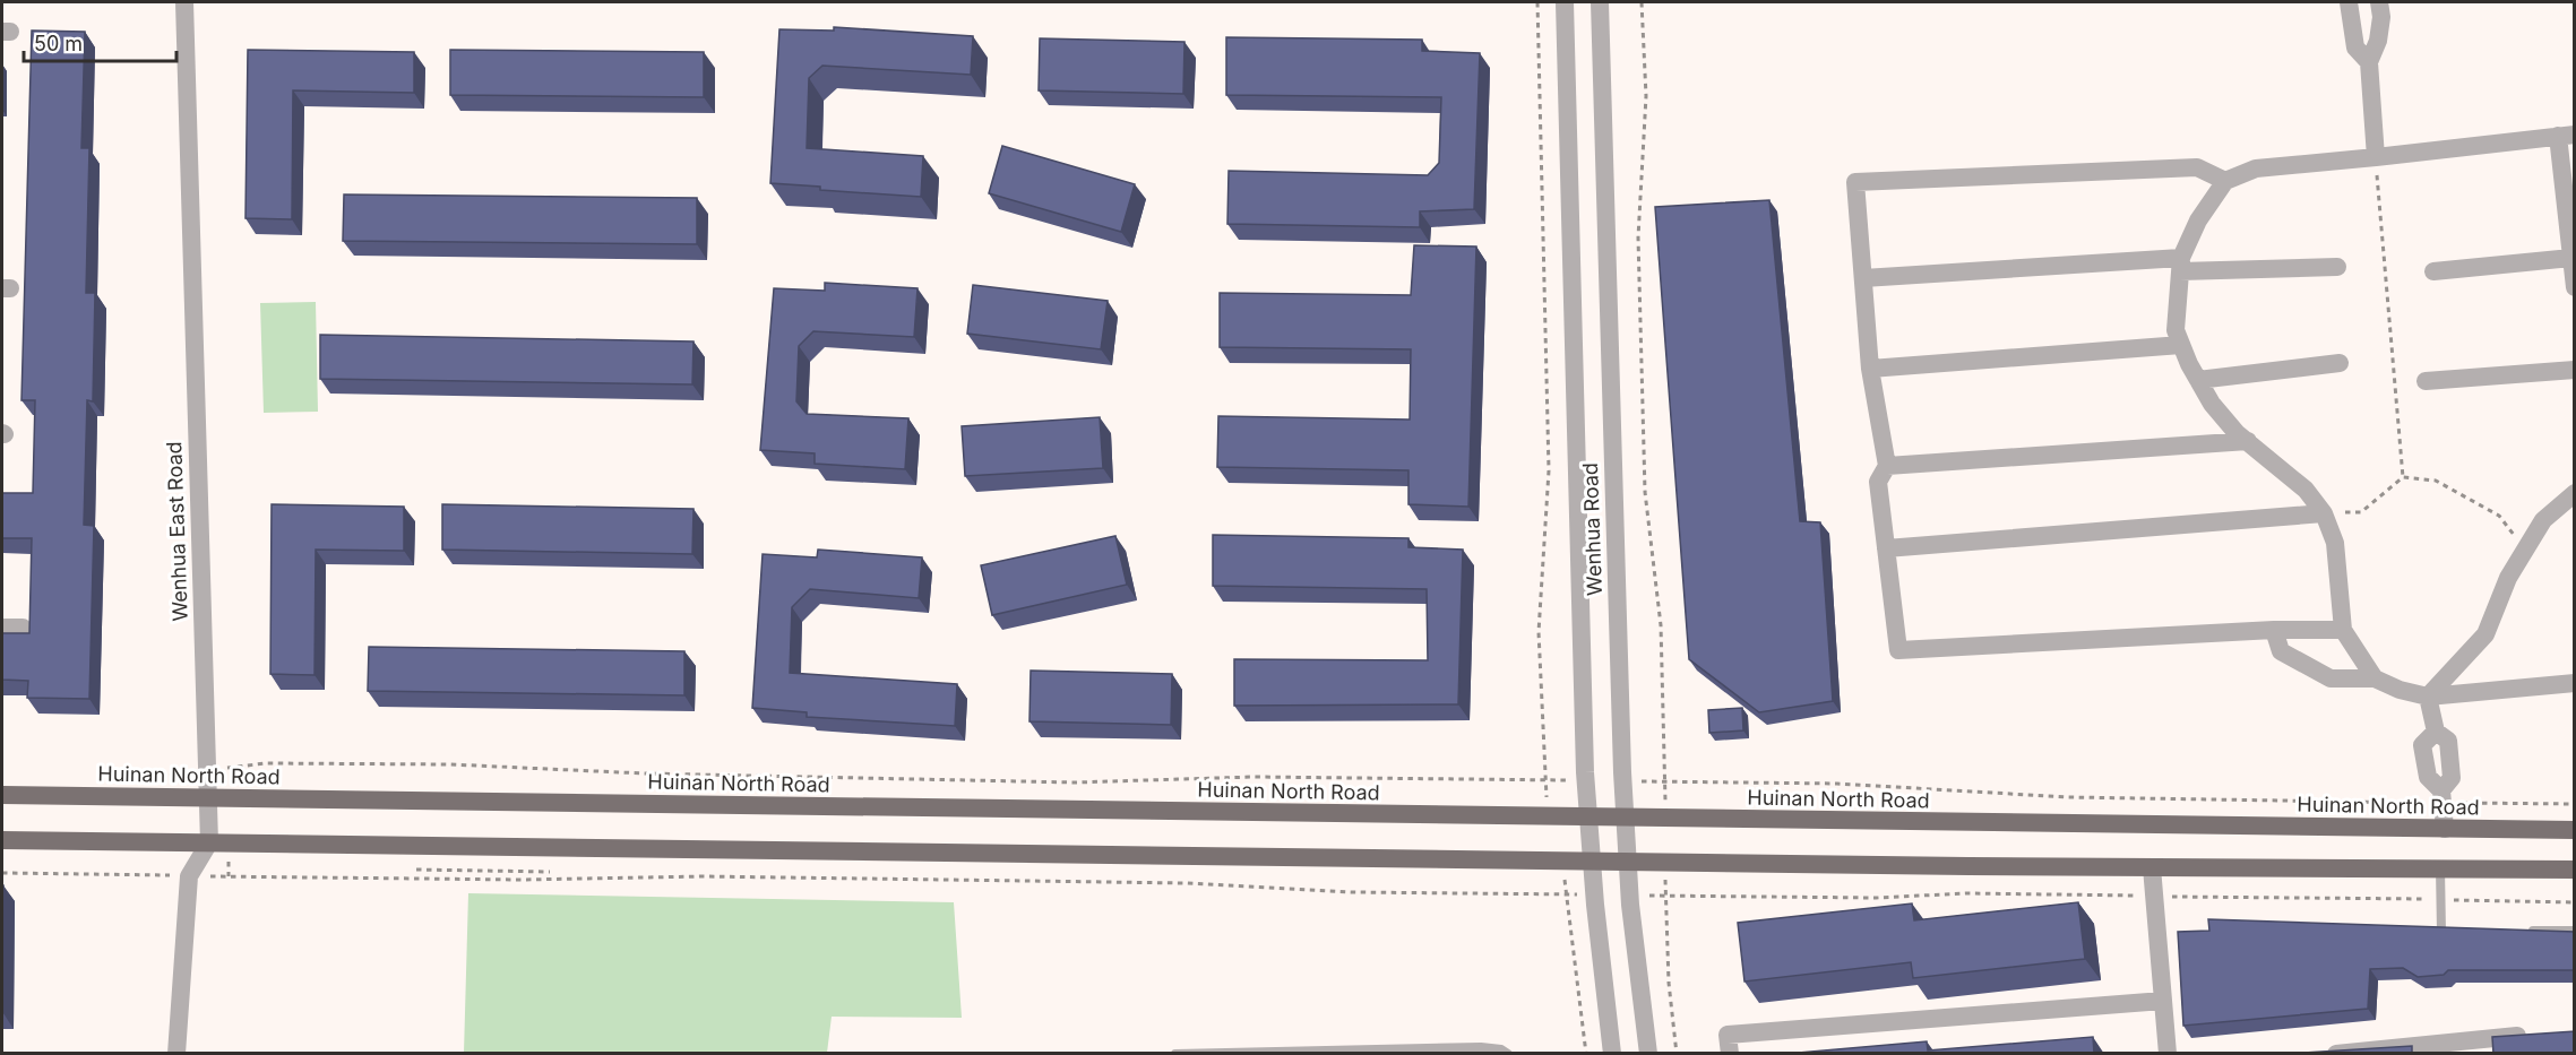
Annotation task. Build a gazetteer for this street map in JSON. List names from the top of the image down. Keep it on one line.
{"streets":{"main road":["Huinan North Road"],"street":["Wenhua Road","Wenhua East Road"]},"crossings":[["Wenhua Road","Huinan North Road"],["Wenhua East Road","Huinan North Road"]],"scale_bar":"50 m"}
